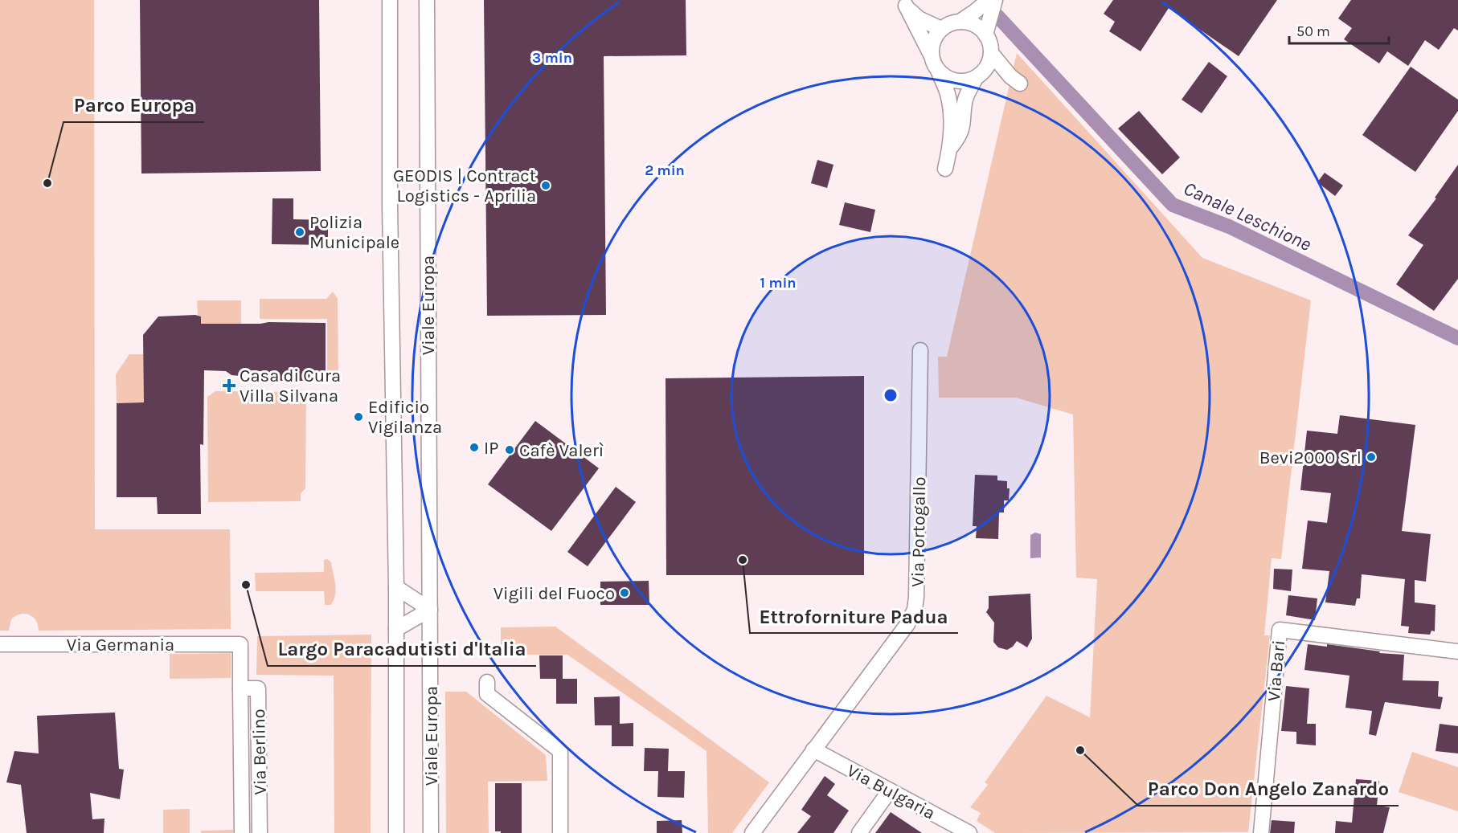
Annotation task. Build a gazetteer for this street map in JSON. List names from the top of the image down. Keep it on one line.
{"streets":{"street":["Viale Europa","Via Portogallo","Via Germania","Via Bari","Via Berlino","Via Bulgaria"]},"crossings":[["Via Portogallo","Via Bulgaria"],["Via Germania","Via Berlino"]],"water":["Canale Leschione"],"places":{"other":["Parco Europa","GEODIS | Contract Logistics - Aprilia","Polizia Municipale","Edificio Vigilanza","IP","Cafè Valerì","Bevi2000 Srl","Ettroforniture Padua","Largo Paracadutisti d'Italia","Vigili del Fuoco","Parco Don Angelo Zanardo"],"health":["Casa di Cura Villa Silvana"]},"scale_bar":"50 m","rings":["3 min","2 min","1 min"]}
